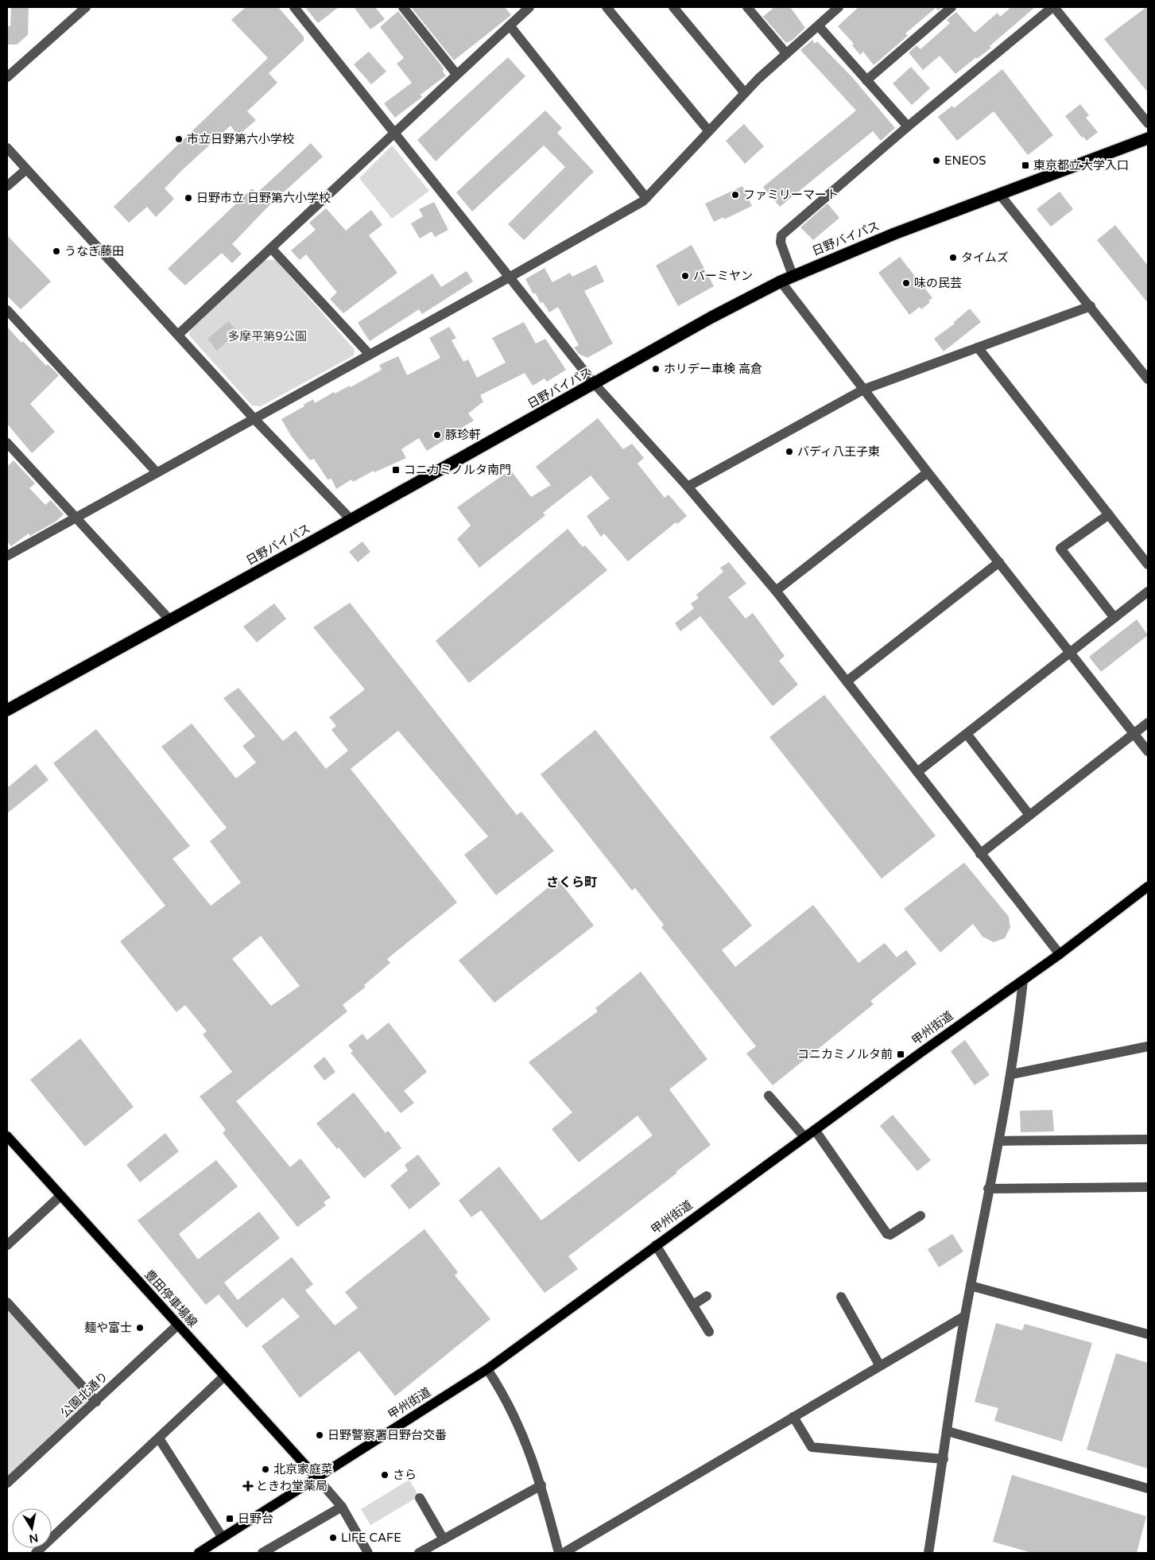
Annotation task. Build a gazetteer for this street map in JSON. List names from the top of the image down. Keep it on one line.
{"streets":{"highway":["日野バイパス"],"main road":["甲州街道","豊田停車場線"],"street":["公園北通り"]},"crossings":[["甲州街道","豊田停車場線"],["豊田停車場線","公園北通り"]],"districts":["さくら町"],"parks":["多摩平第9公園"],"places":{"other":["市立日野第六小学校","ENEOS","ファミリーマート","日野市立 日野第六小学校","うなぎ藤田","タイムズ","バーミヤン","味の民芸","ホリデー車検 高倉","豚珍軒","バディ八王子東","麺や富士","日野警察署日野台交番","北京家庭菜","さら","LIFE CAFE"],"transit":["東京都立大学入口","コニカミノルタ南門","コニカミノルタ前","日野台"],"health":["ときわ堂薬局"]},"north":"bottom"}
